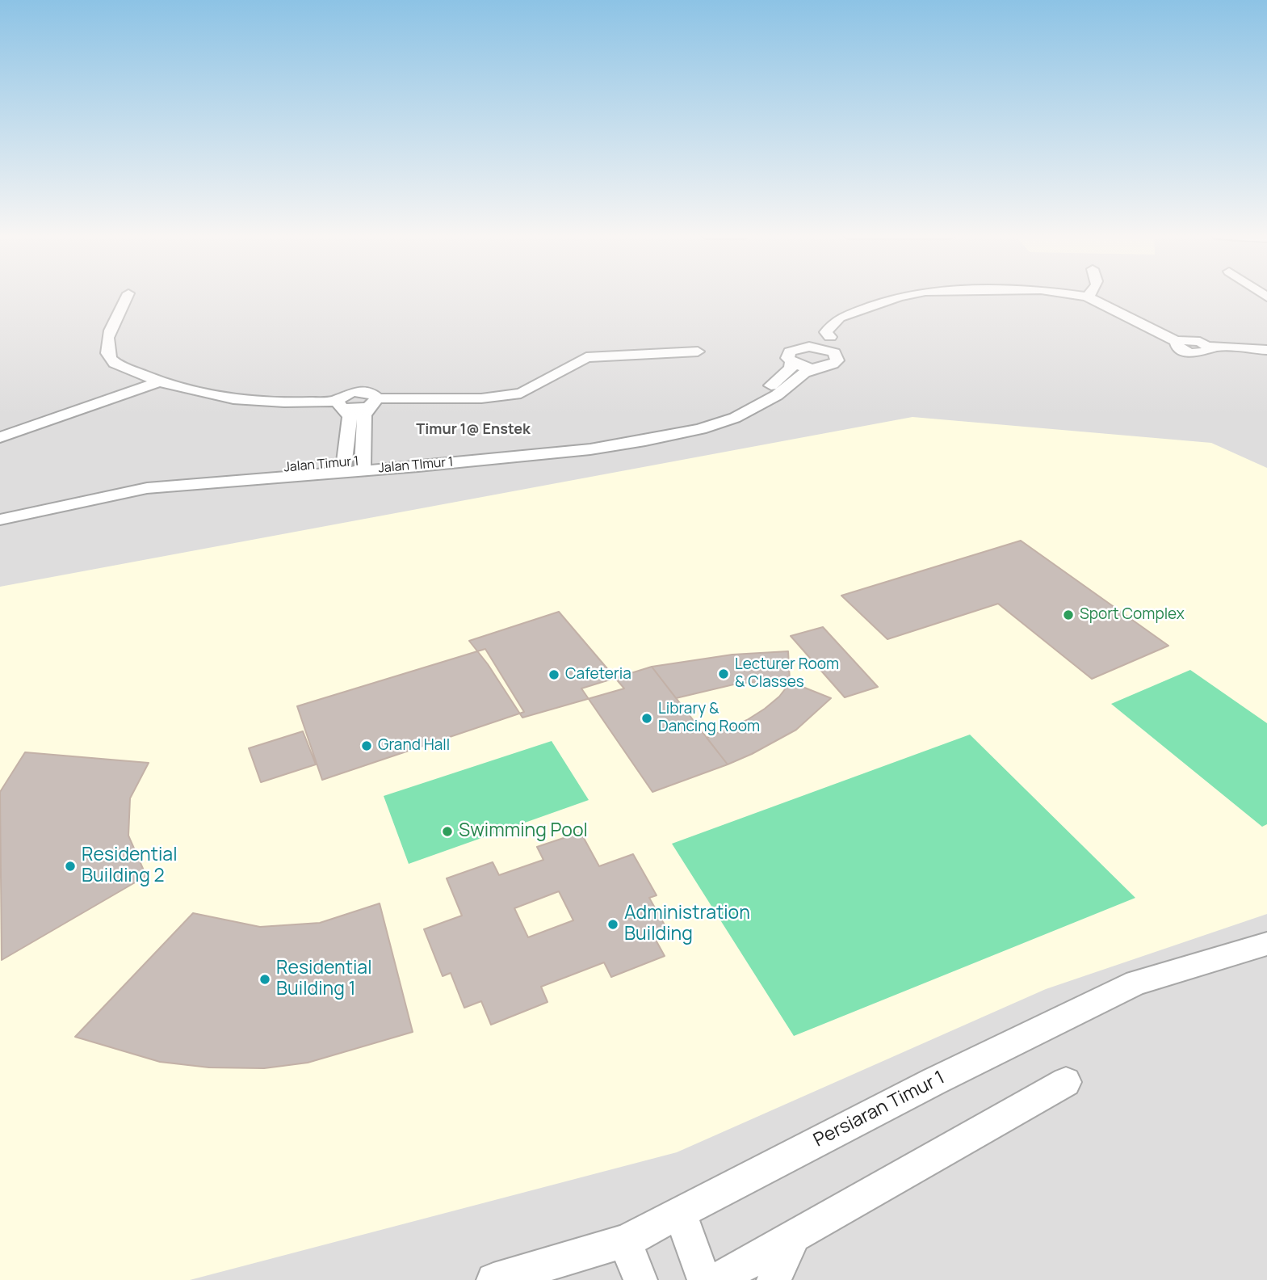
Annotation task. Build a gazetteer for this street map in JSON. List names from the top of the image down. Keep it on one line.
{"streets":{"street":["Jalan Timur 1","Jalan TImur 1","Persiaran Timur 1"]},"crossings":[["Jalan Timur 1","Jalan TImur 1"]],"districts":["Timur 1@ Enstek"],"places":["Sport Complex","Lecturer Room & Classes","Cafeteria","Library & Dancing Room","Grand Hall","Swimming Pool","Residential Building 2","Administration Building","Residential Building 1"]}
